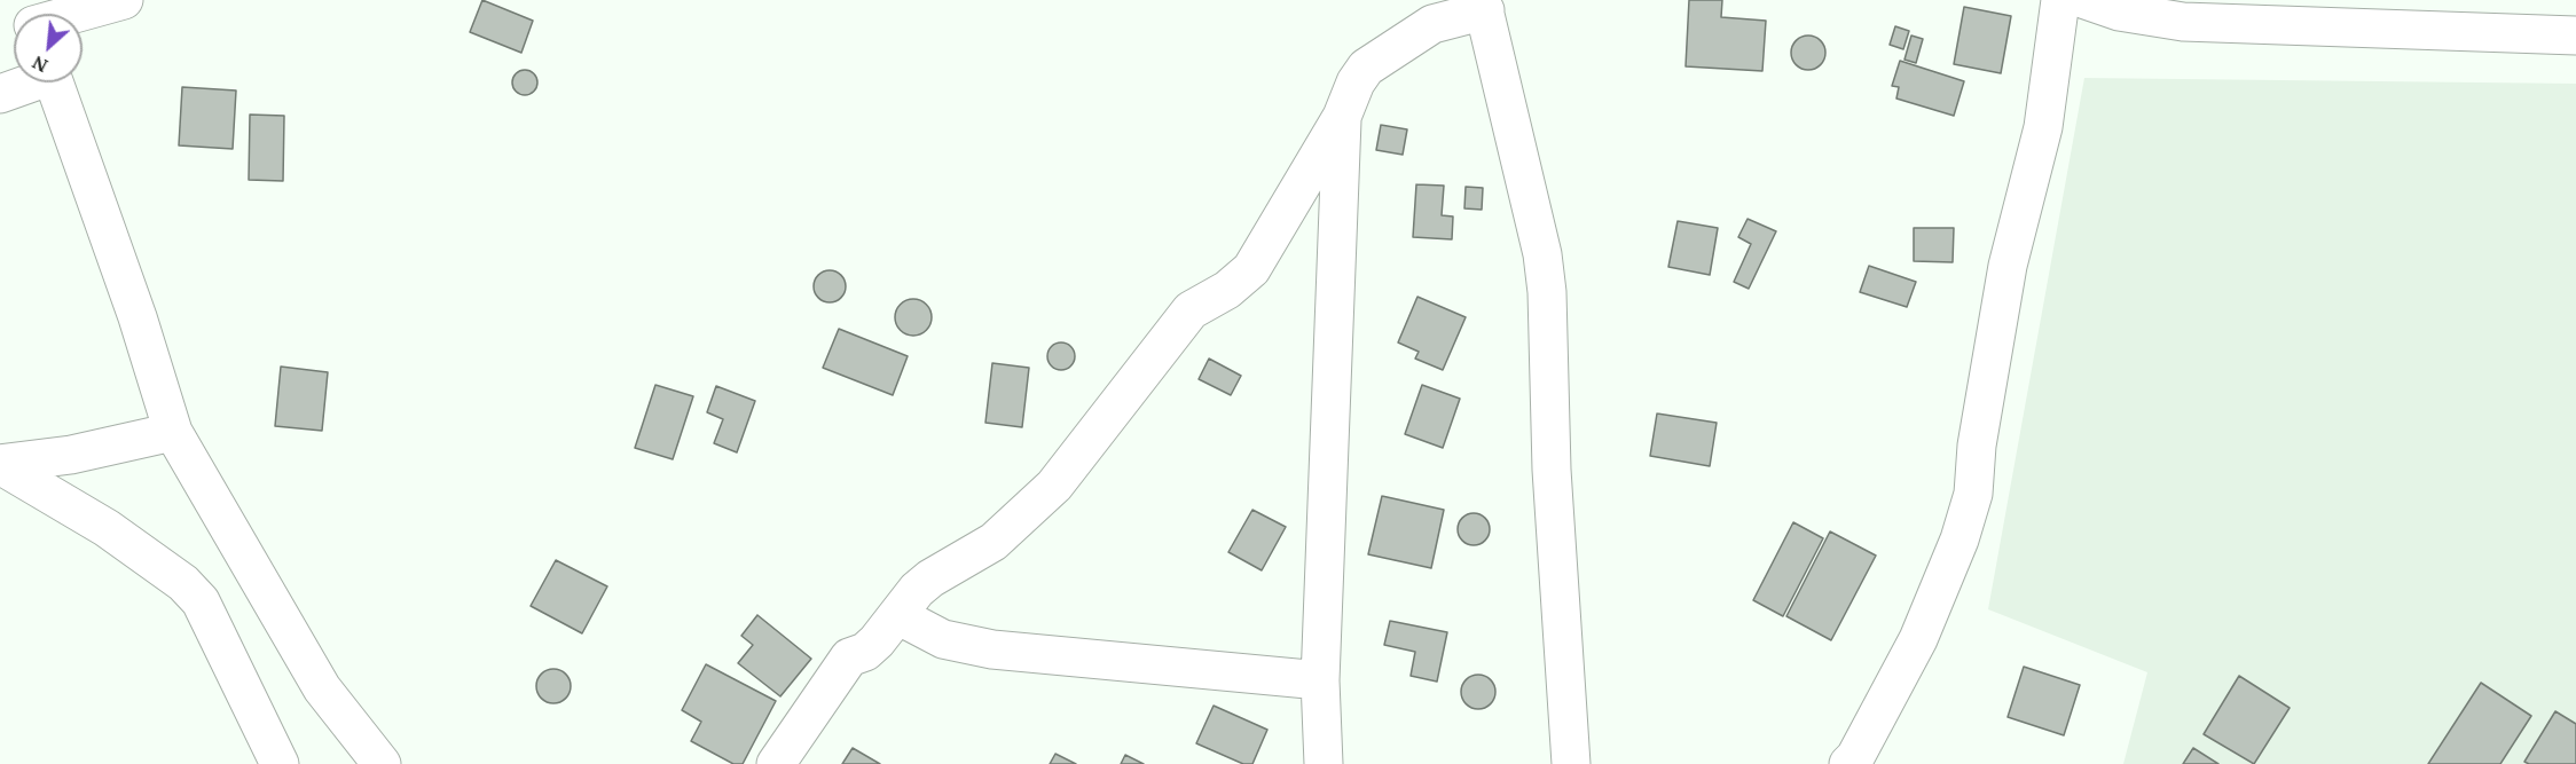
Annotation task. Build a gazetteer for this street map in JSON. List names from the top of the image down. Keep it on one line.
{"north":"bottom left"}
